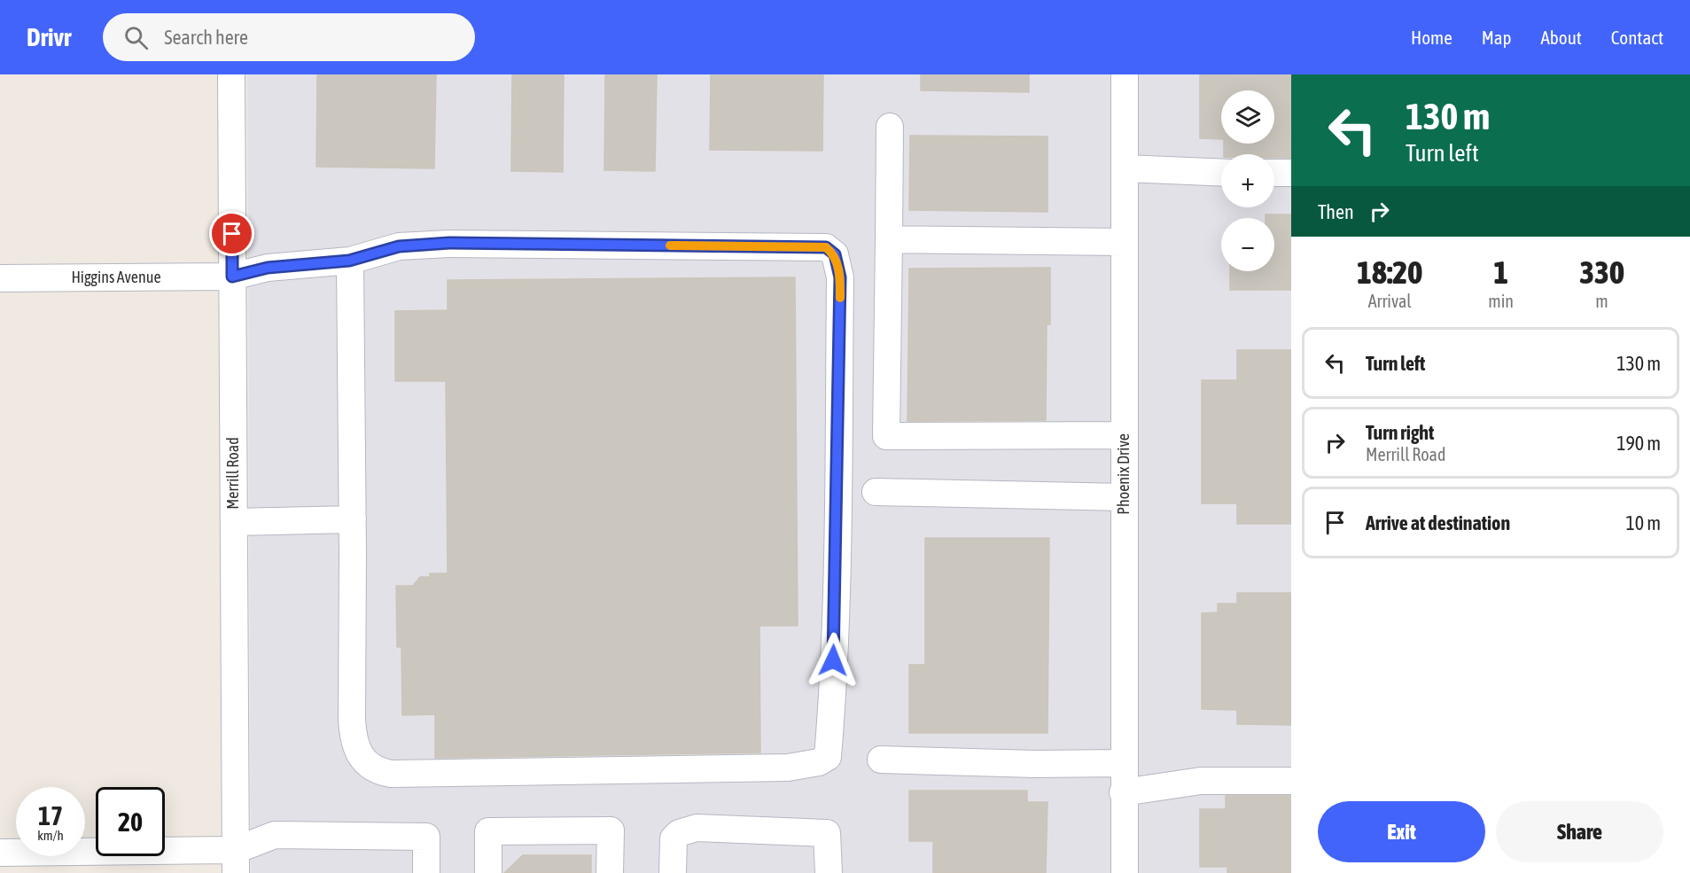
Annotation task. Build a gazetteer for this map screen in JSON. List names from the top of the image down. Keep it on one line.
{"streets":{"street":["Higgins Avenue","Merrill Road","Phoenix Drive"]},"crossings":[["Higgins Avenue","Merrill Road"]],"page":{"header":"Drivr","search":"Search here","nav":["Home","Map","About","Contact"],"turn":["130 m","Turn left"],"map_buttons":["+","−"],"then":"Then","eta":["18:20","Arrival","1","min","330","m"],"list":[{"name":"Turn left","value":"130 m"},{"name":"Turn right","note":"Merrill Road","value":"190 m"},{"name":"Arrive at destination","value":"10 m"}],"speed":"17 km/h","limit":"20","buttons":["Exit","Share"]}}
